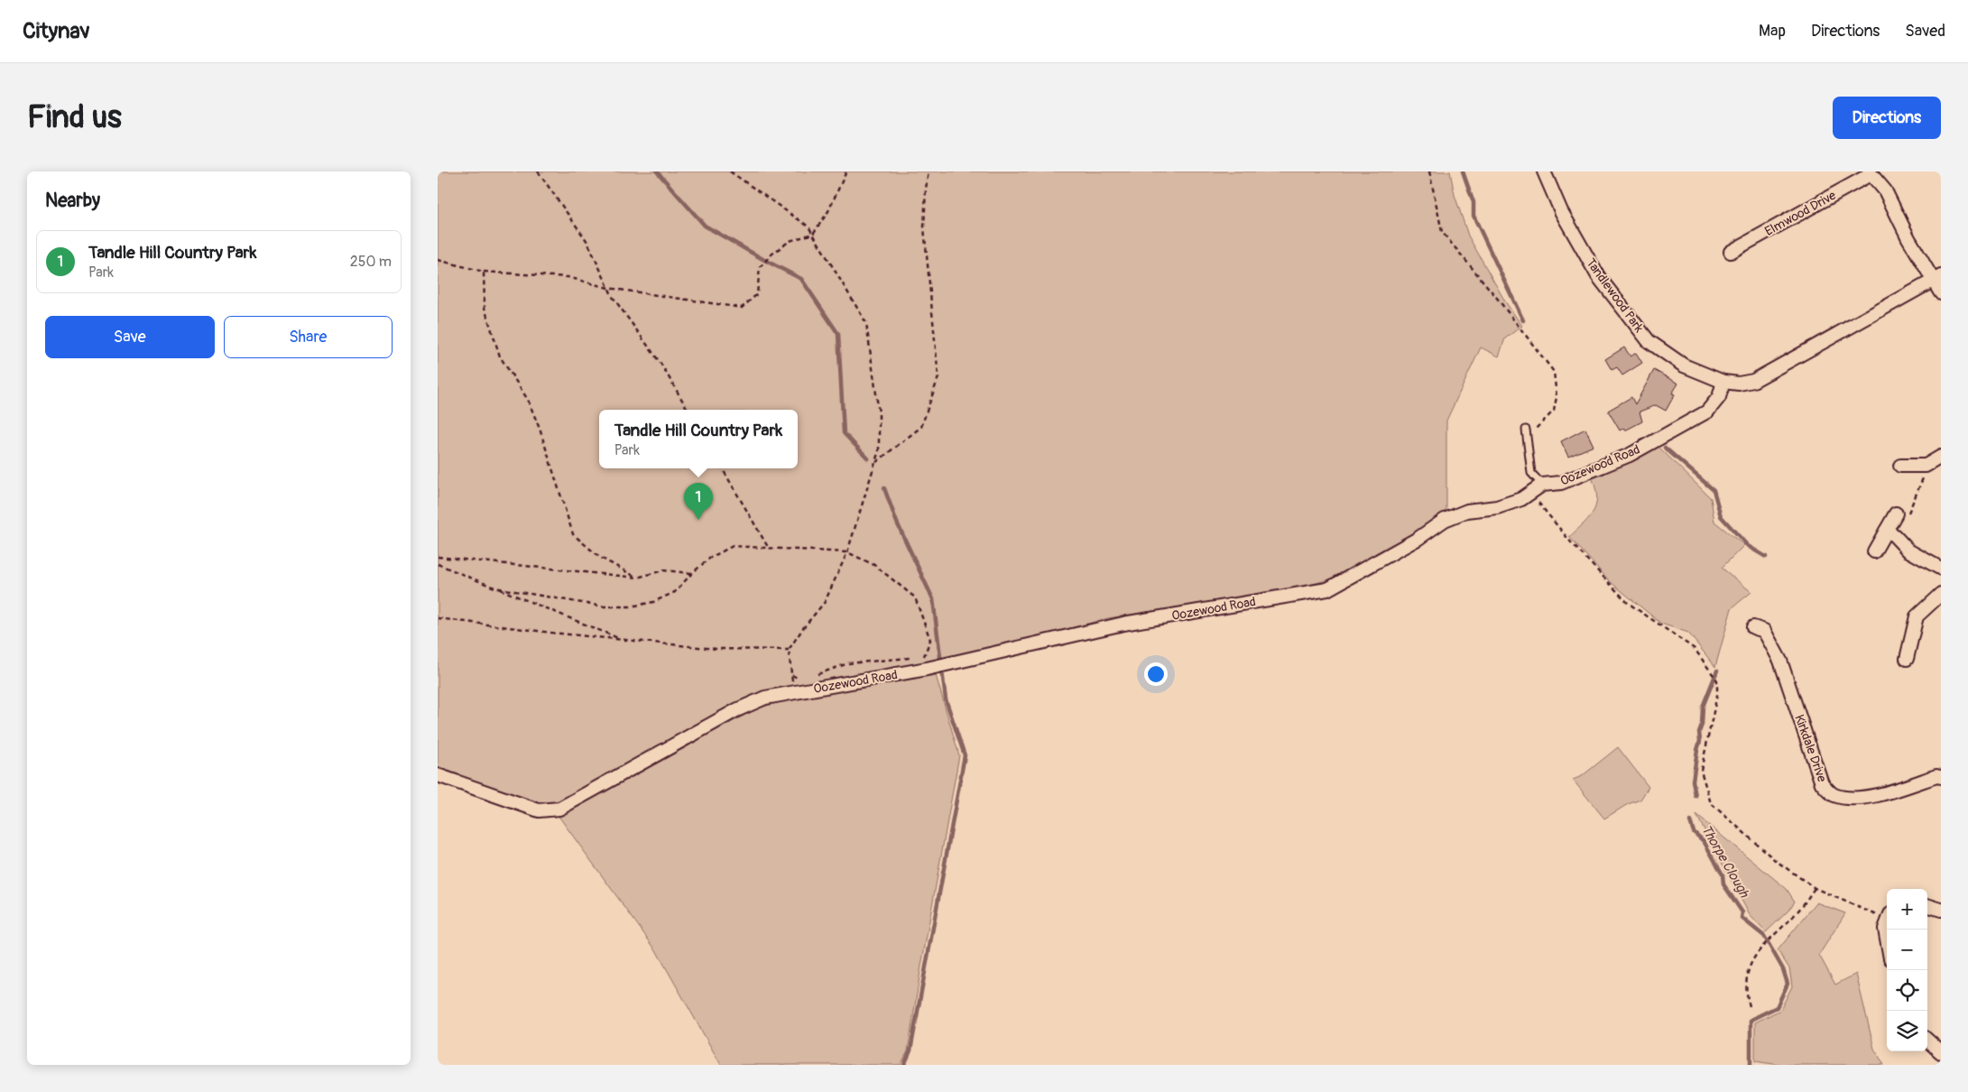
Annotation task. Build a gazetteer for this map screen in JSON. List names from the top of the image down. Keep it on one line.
{"streets":{"street":["Elmwood Drive","Tandlewood Park","Oozewood Road","Kirkdale Drive"]},"crossings":[["Tandlewood Park","Oozewood Road"]],"water":["Thorpe Clough"],"page":{"header":"Citynav","nav":["Map","Directions","Saved"],"buttons":["Directions",["Save","Share"]],"title":"Find us","heading":"Nearby","list":[{"mark":"1","name":"Tandle Hill Country Park","note":"Park","value":"250 m"}],"popup":["Tandle Hill Country Park","Park"],"pins":"1","map_buttons":["+","−"]}}
